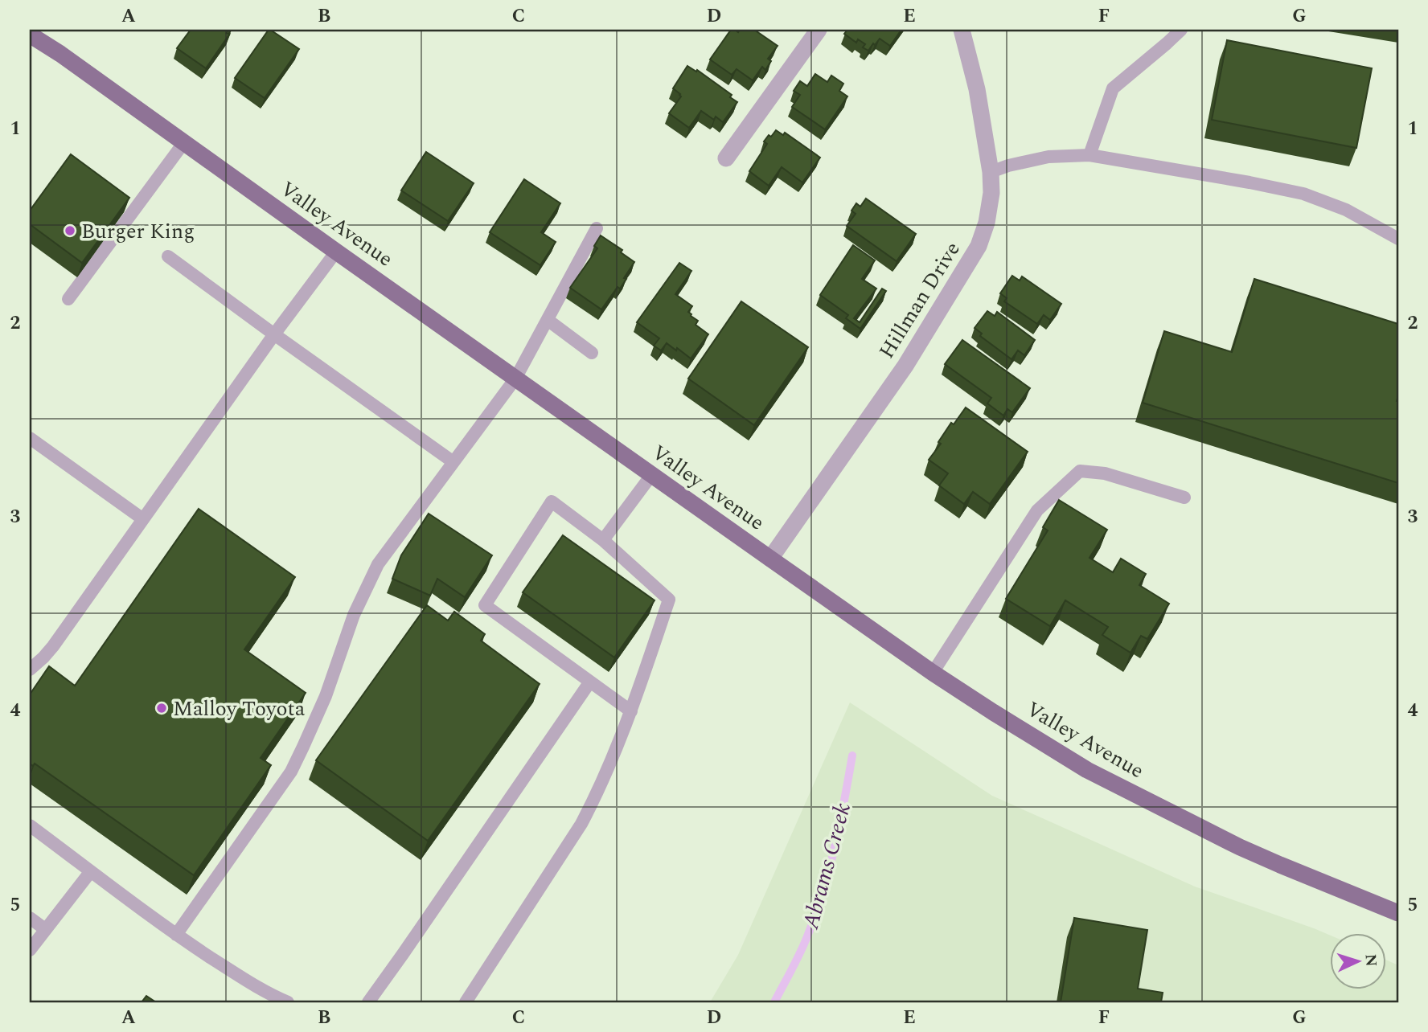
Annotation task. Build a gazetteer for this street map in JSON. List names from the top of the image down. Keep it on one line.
{"streets":{"main road":["Valley Avenue"],"street":["Hillman Drive"]},"crossings":[["Valley Avenue","Hillman Drive"]],"water":["Abrams Creek"],"places":["Burger King","Malloy Toyota"],"north":"right","grid":{"columns":["A","B","C","D","E","F","G"],"rows":["1","2","3","4","5"]}}
